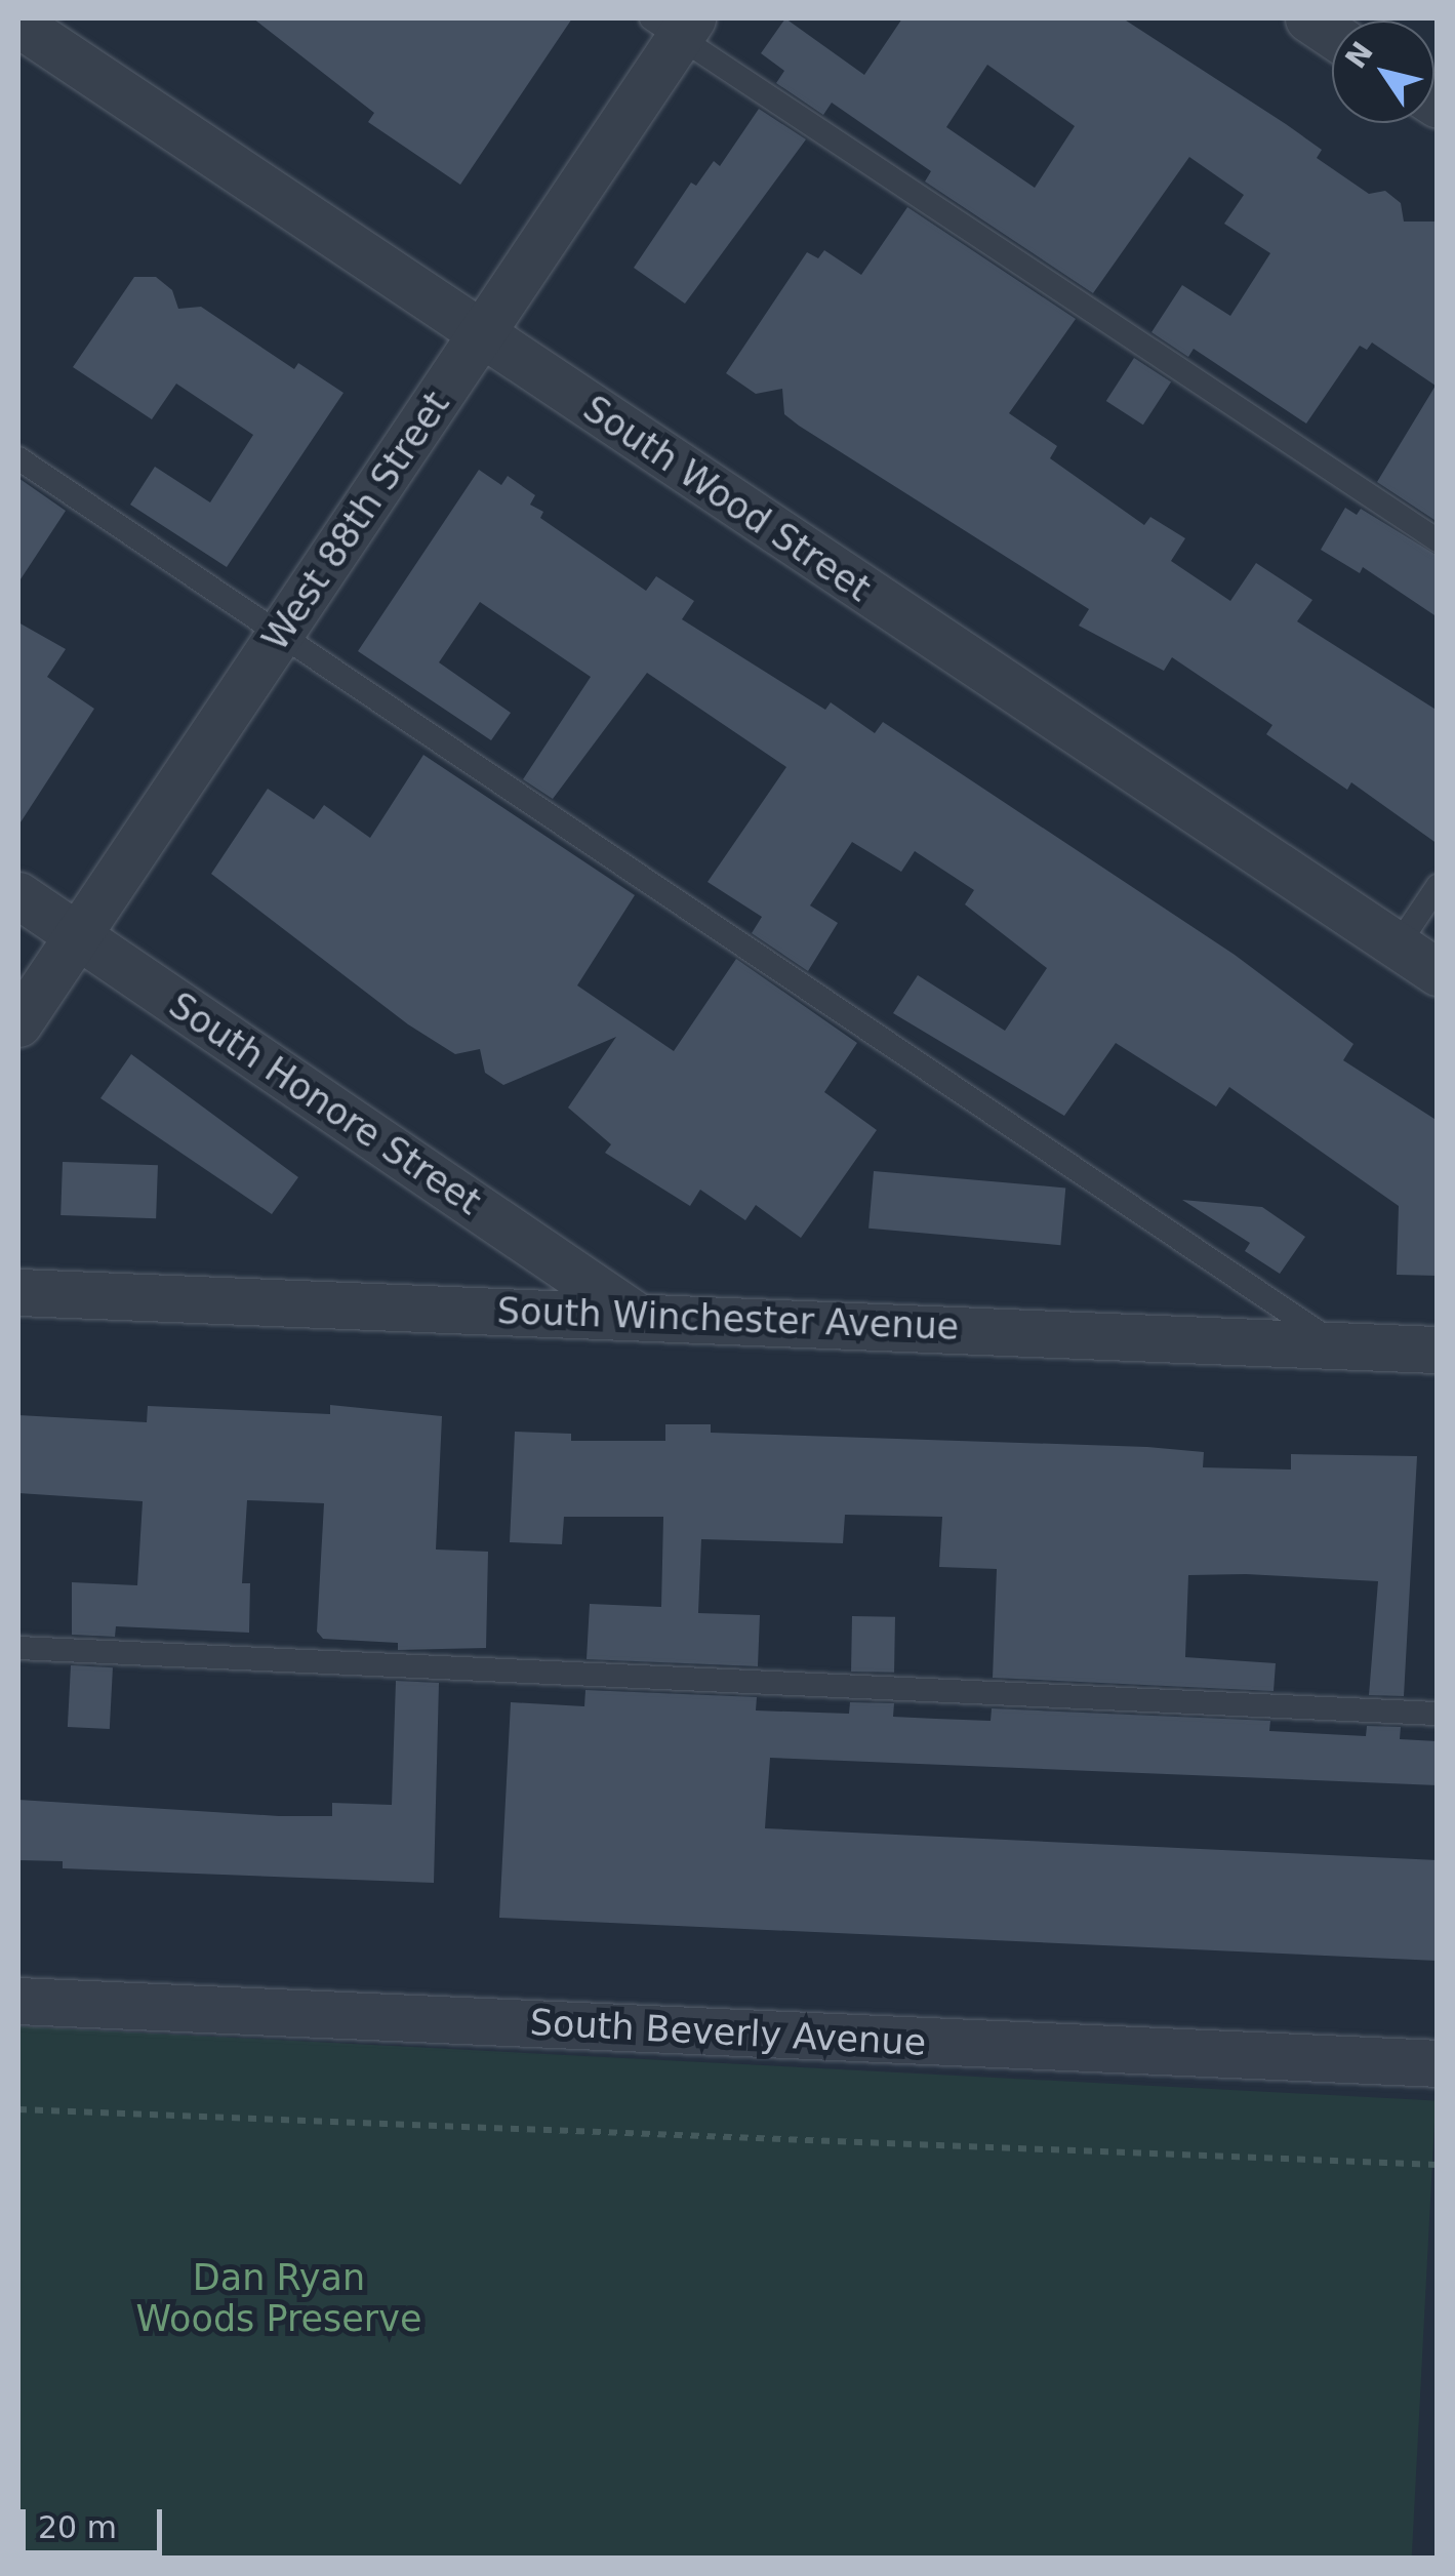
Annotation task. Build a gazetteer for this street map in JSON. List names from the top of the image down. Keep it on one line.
{"streets":{"street":["South Wood Street","West 88th Street","South Honore Street","South Winchester Avenue","South Beverly Avenue"]},"crossings":[["South Wood Street","West 88th Street"],["West 88th Street","South Honore Street"],["South Honore Street","South Winchester Avenue"]],"parks":["Dan Ryan Woods Preserve"],"scale_bar":"20 m","north":"top left"}
